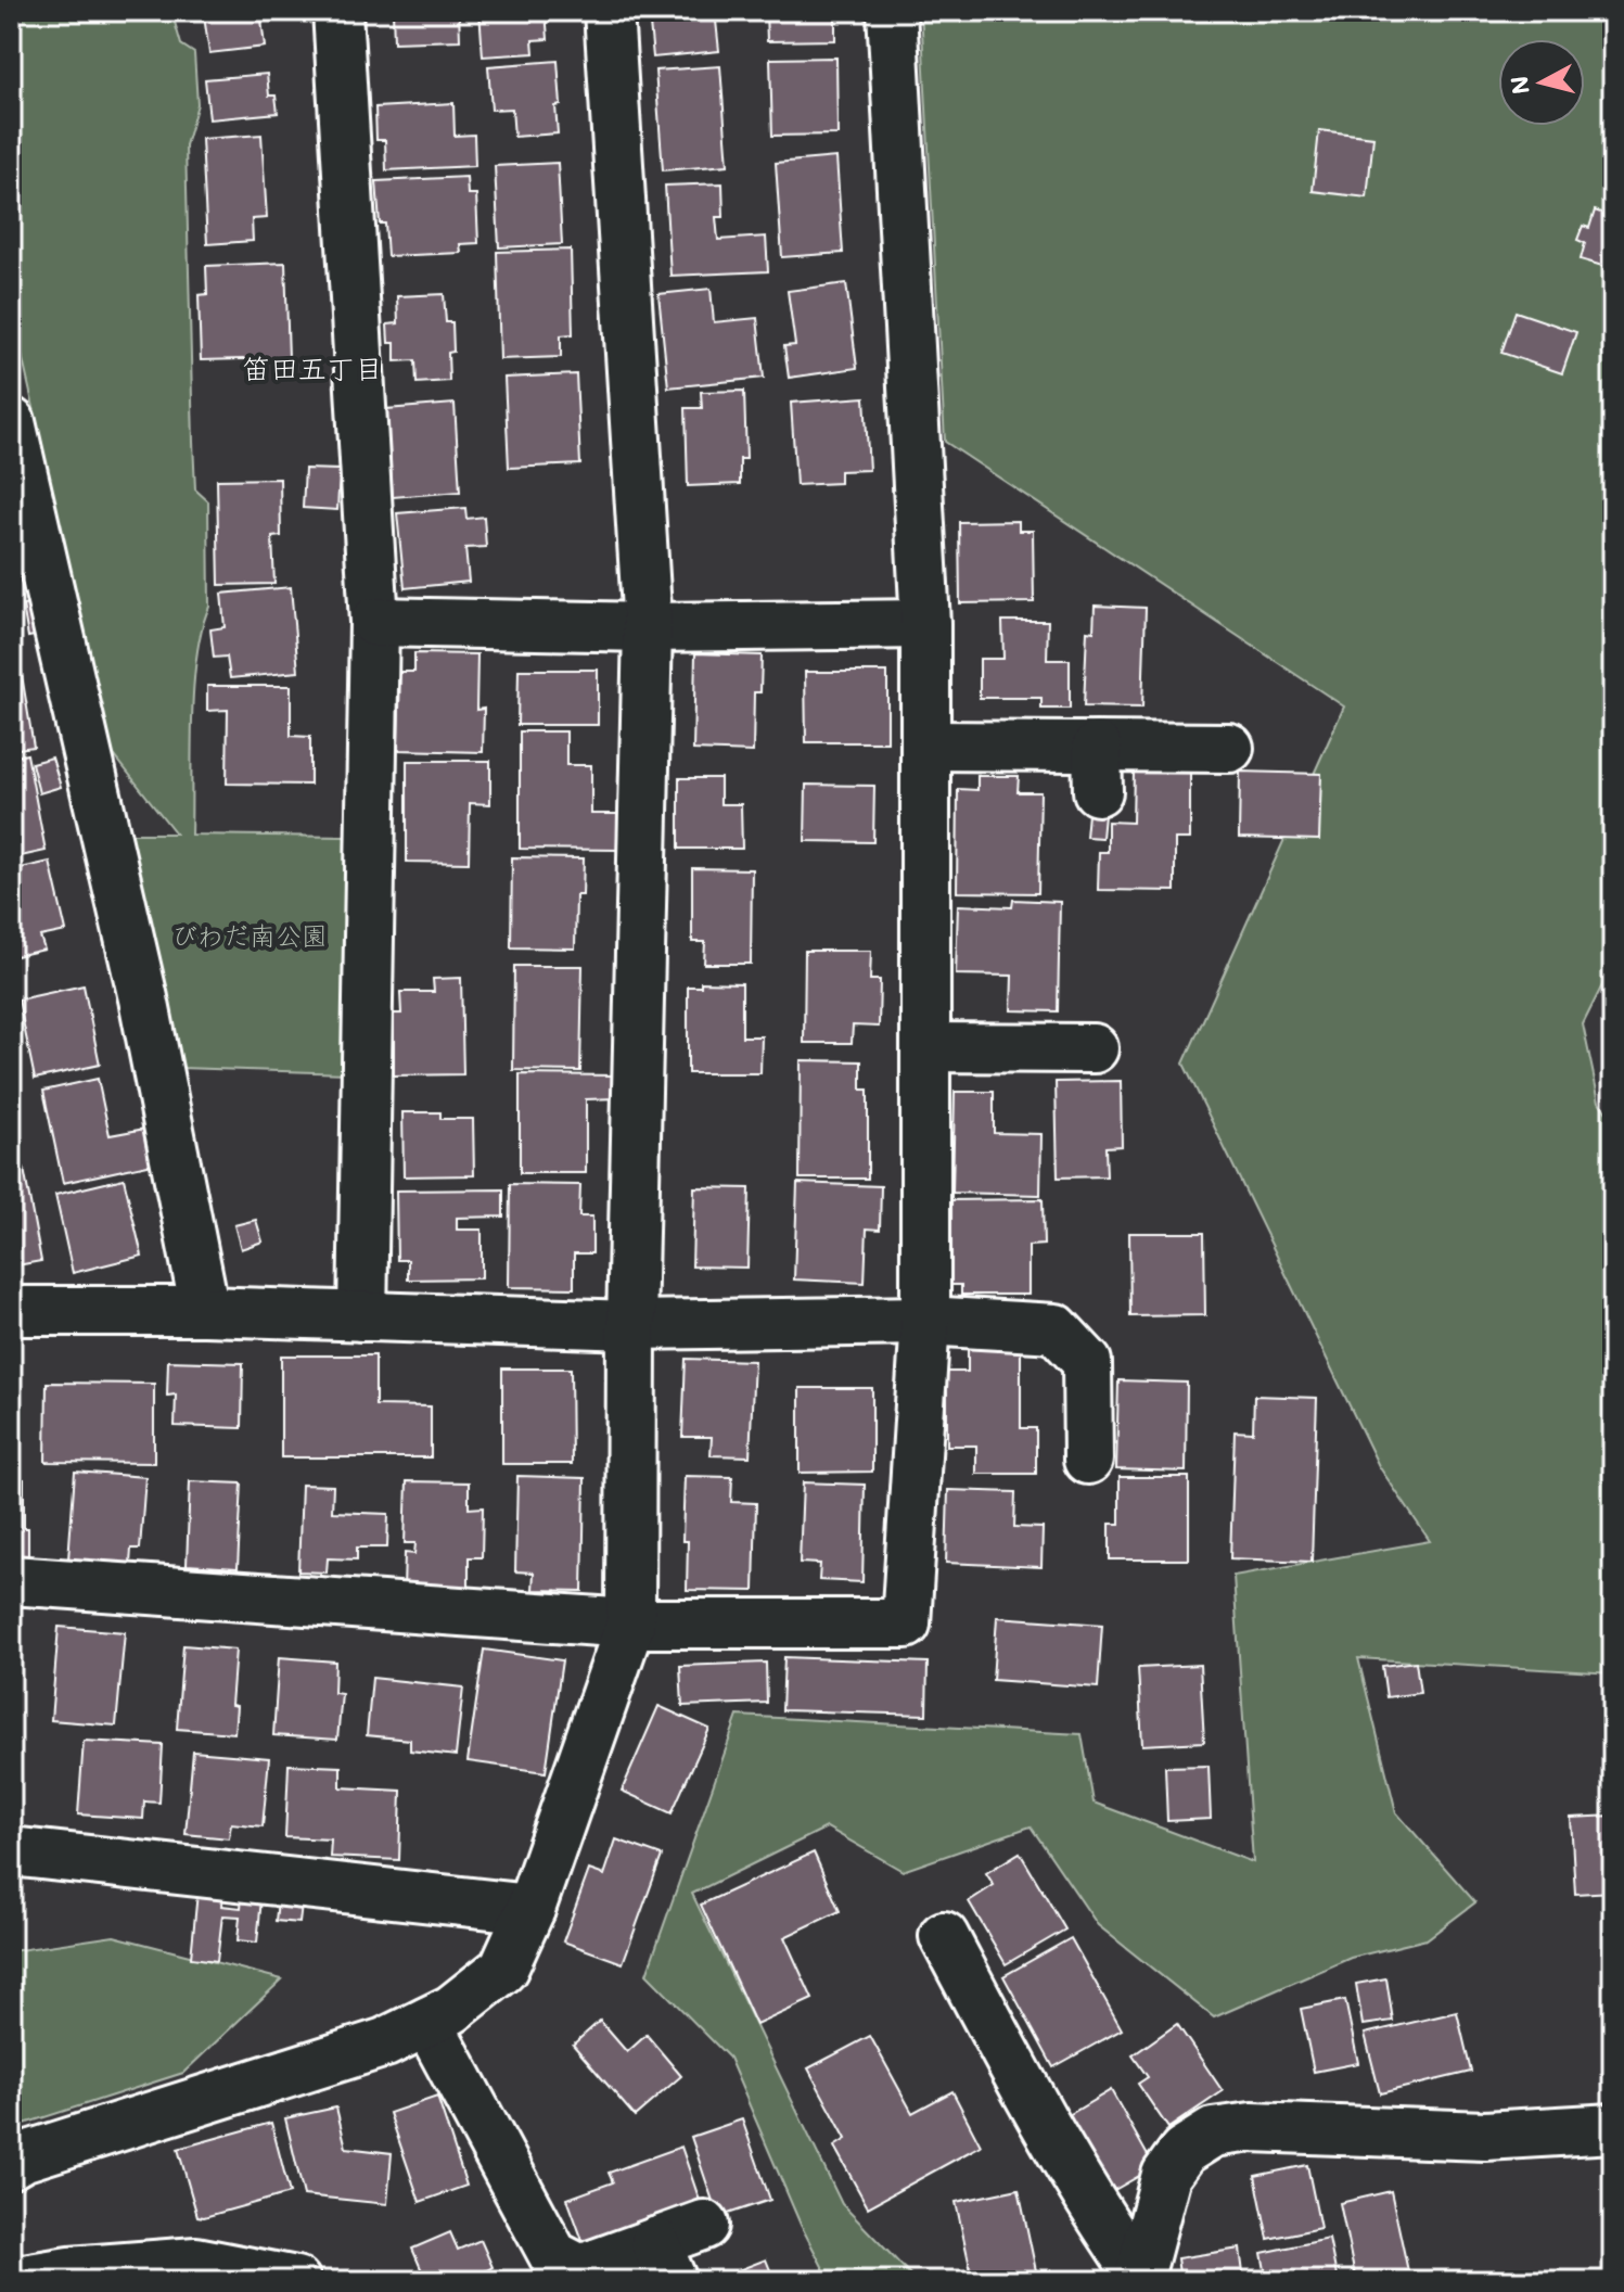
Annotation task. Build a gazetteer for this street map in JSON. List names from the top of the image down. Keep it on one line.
{"districts":["笛田五丁目"],"parks":["びわだ南公園"],"north":"left"}
